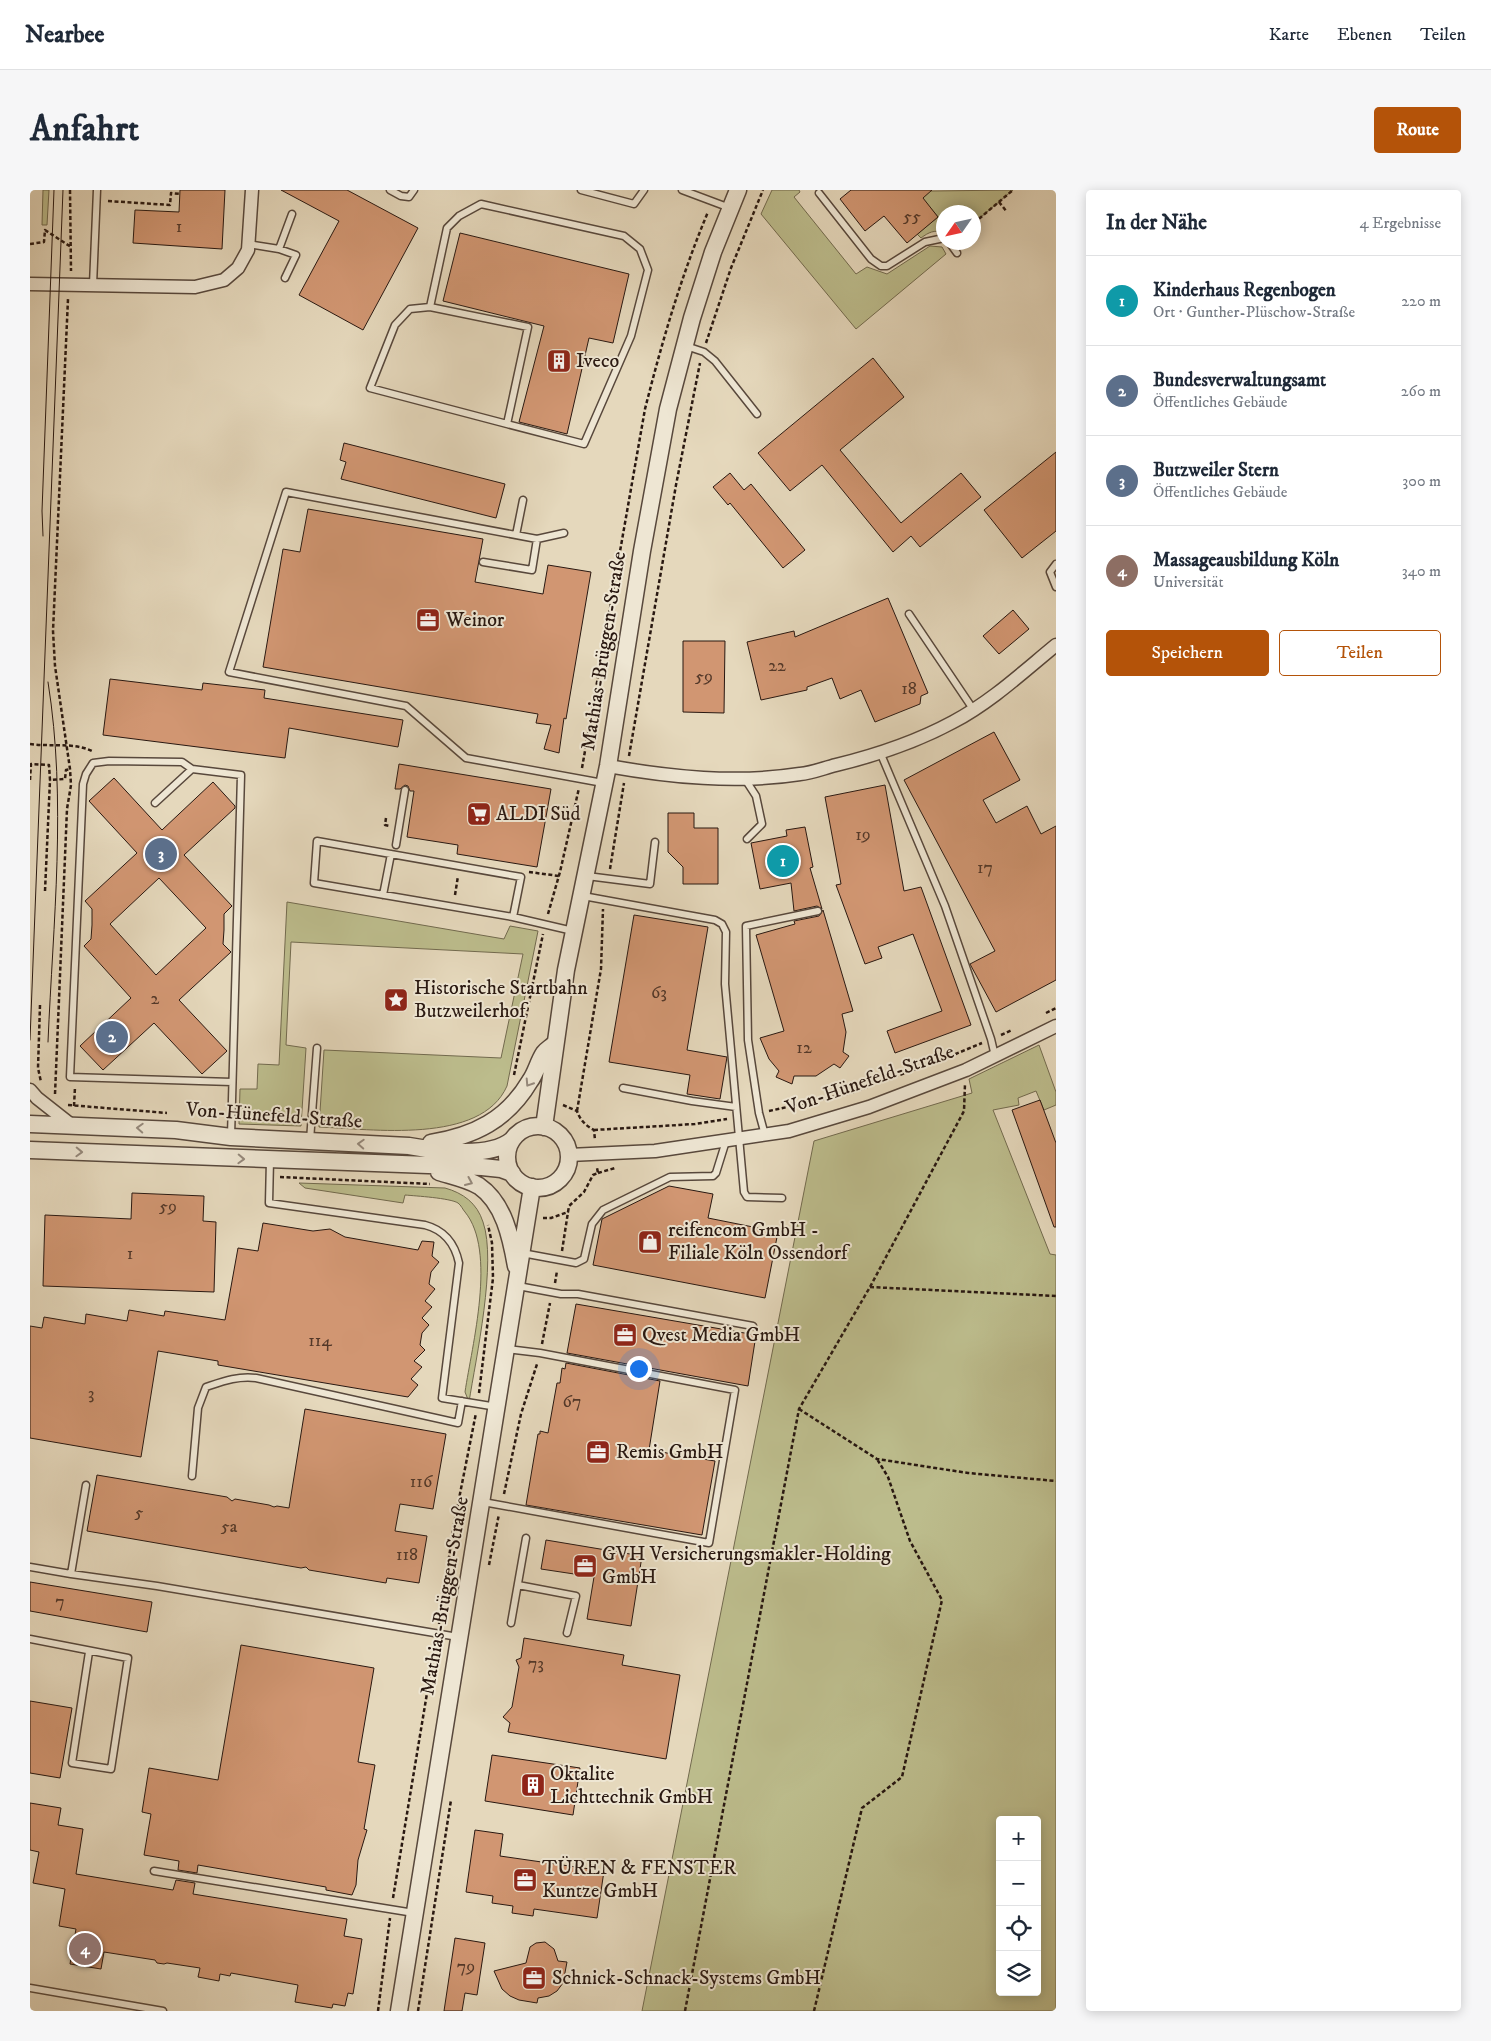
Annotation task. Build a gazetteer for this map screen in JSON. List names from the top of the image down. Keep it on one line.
{"streets":{"street":["Mathias-Brüggen-Straße","Von-Hünefeld-Straße"]},"crossings":[["Mathias-Brüggen-Straße","Von-Hünefeld-Straße"]],"places":{"building":["Iveco","Oktalite Lichttechnik GmbH"],"office":["Weinor","Qvest Media GmbH","Remis GmbH","GVH Versicherungsmakler-Holding GmbH","TÜREN & FENSTER Kuntze GmbH","Schnick-Schnack-Systems GmbH"],"supermarket":["ALDI Süd"],"place":["Historische Startbahn Butzweilerhof"],"shop":["reifencom GmbH - Filiale Köln Ossendorf"]},"house_numbers":["55","1","22","59","18","19","17","63","2","12","59","1","114","3","67","116","5","5a","118","7","73","79"],"north":"bottom left","page":{"header":"Nearbee","nav":["Karte","Ebenen","Teilen"],"buttons":["Route",["Speichern","Teilen"]],"title":"Anfahrt","heading":["In der Nähe","4 Ergebnisse"],"list":[{"mark":"1","name":"Kinderhaus Regenbogen","note":"Ort · Gunther-Plüschow-Straße","value":"220 m"},{"mark":"2","name":"Bundesverwaltungsamt","note":"Öffentliches Gebäude","value":"260 m"},{"mark":"3","name":"Butzweiler Stern","note":"Öffentliches Gebäude","value":"300 m"},{"mark":"4","name":"Massageausbildung Köln","note":"Universität","value":"340 m"}],"pins":["3","1","2","4"],"map_buttons":["+","−"]}}
